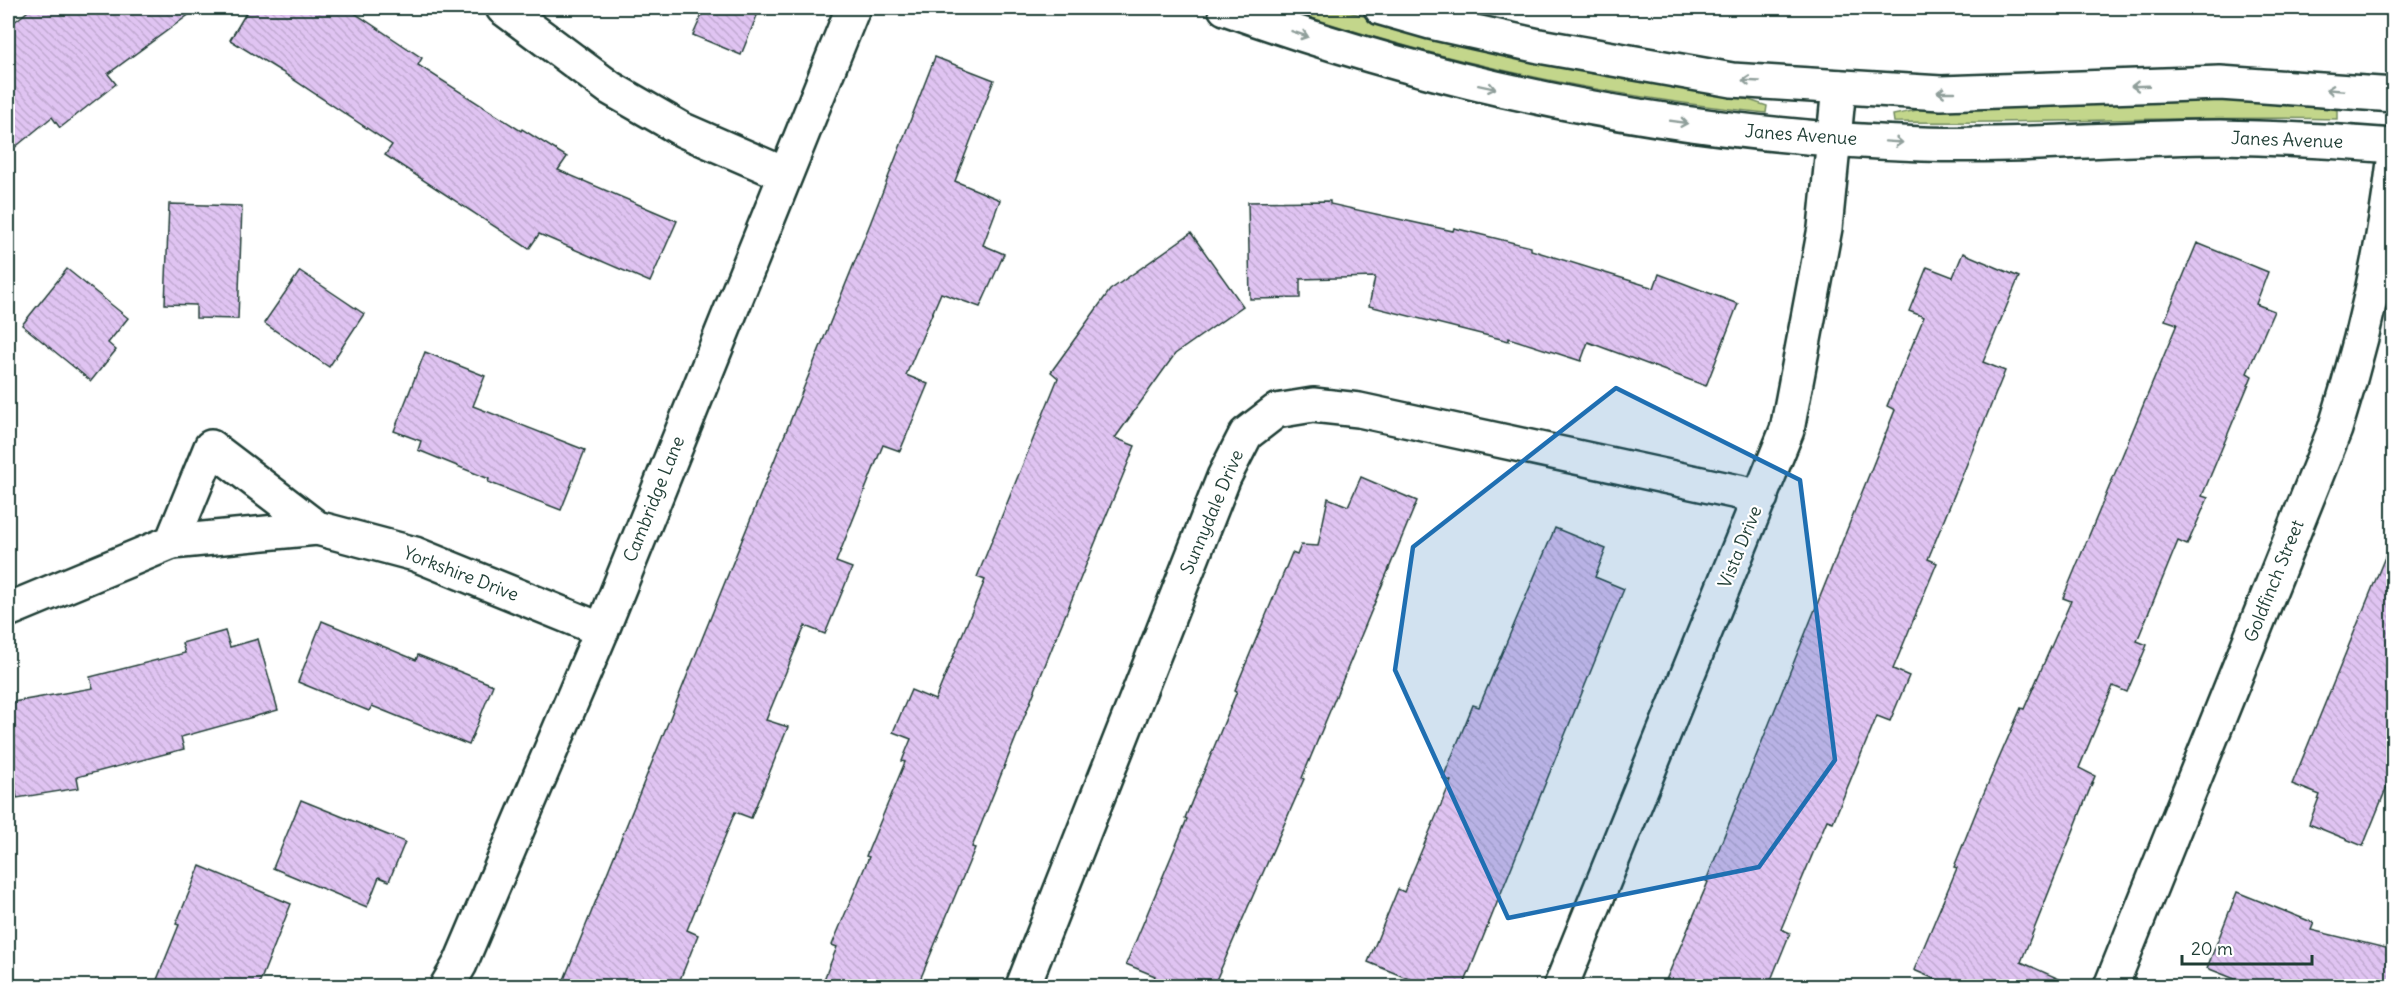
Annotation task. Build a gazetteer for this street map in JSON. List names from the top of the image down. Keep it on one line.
{"streets":{"street":["Janes Avenue","Cambridge Lane","Sunnydale Drive","Vista Drive","Yorkshire Drive","Goldfinch Street"]},"crossings":[["Janes Avenue","Vista Drive"],["Cambridge Lane","Yorkshire Drive"],["Sunnydale Drive","Vista Drive"]],"scale_bar":"20 m"}
